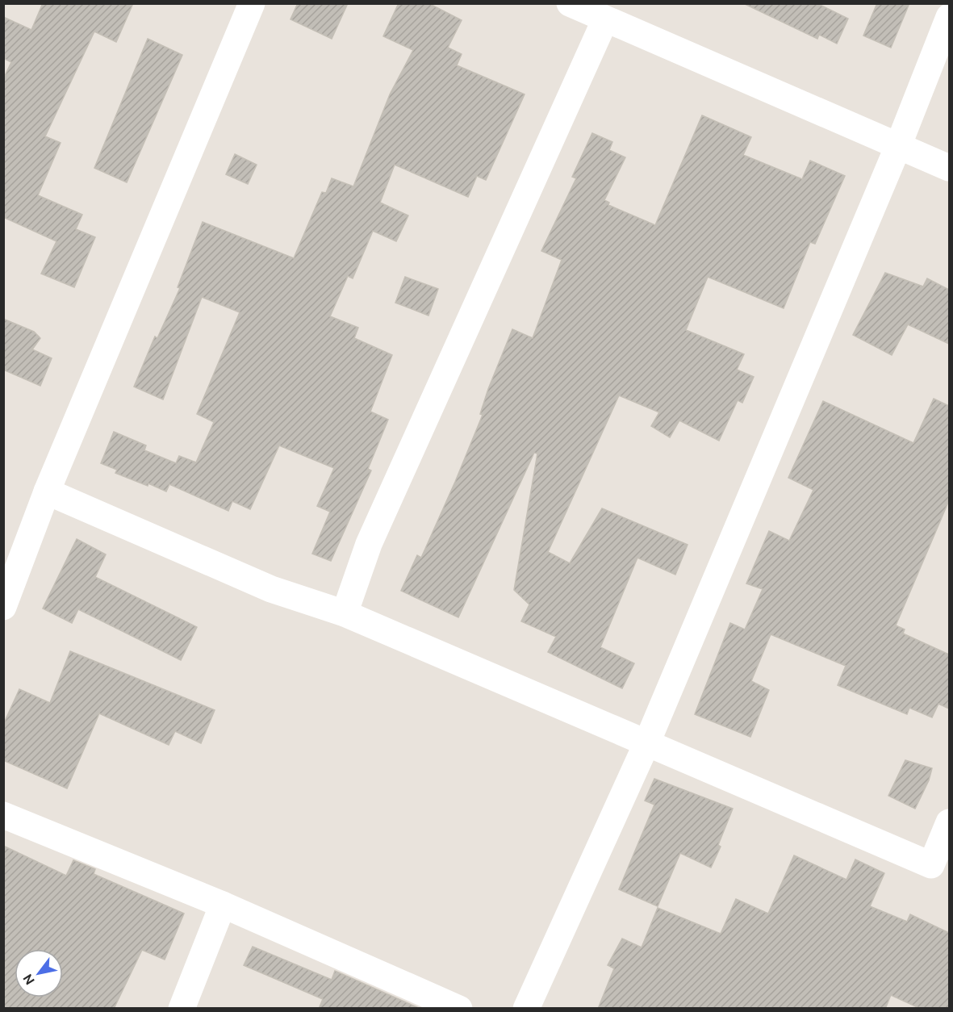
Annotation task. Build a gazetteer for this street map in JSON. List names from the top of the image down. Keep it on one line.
{"north":"bottom left"}
